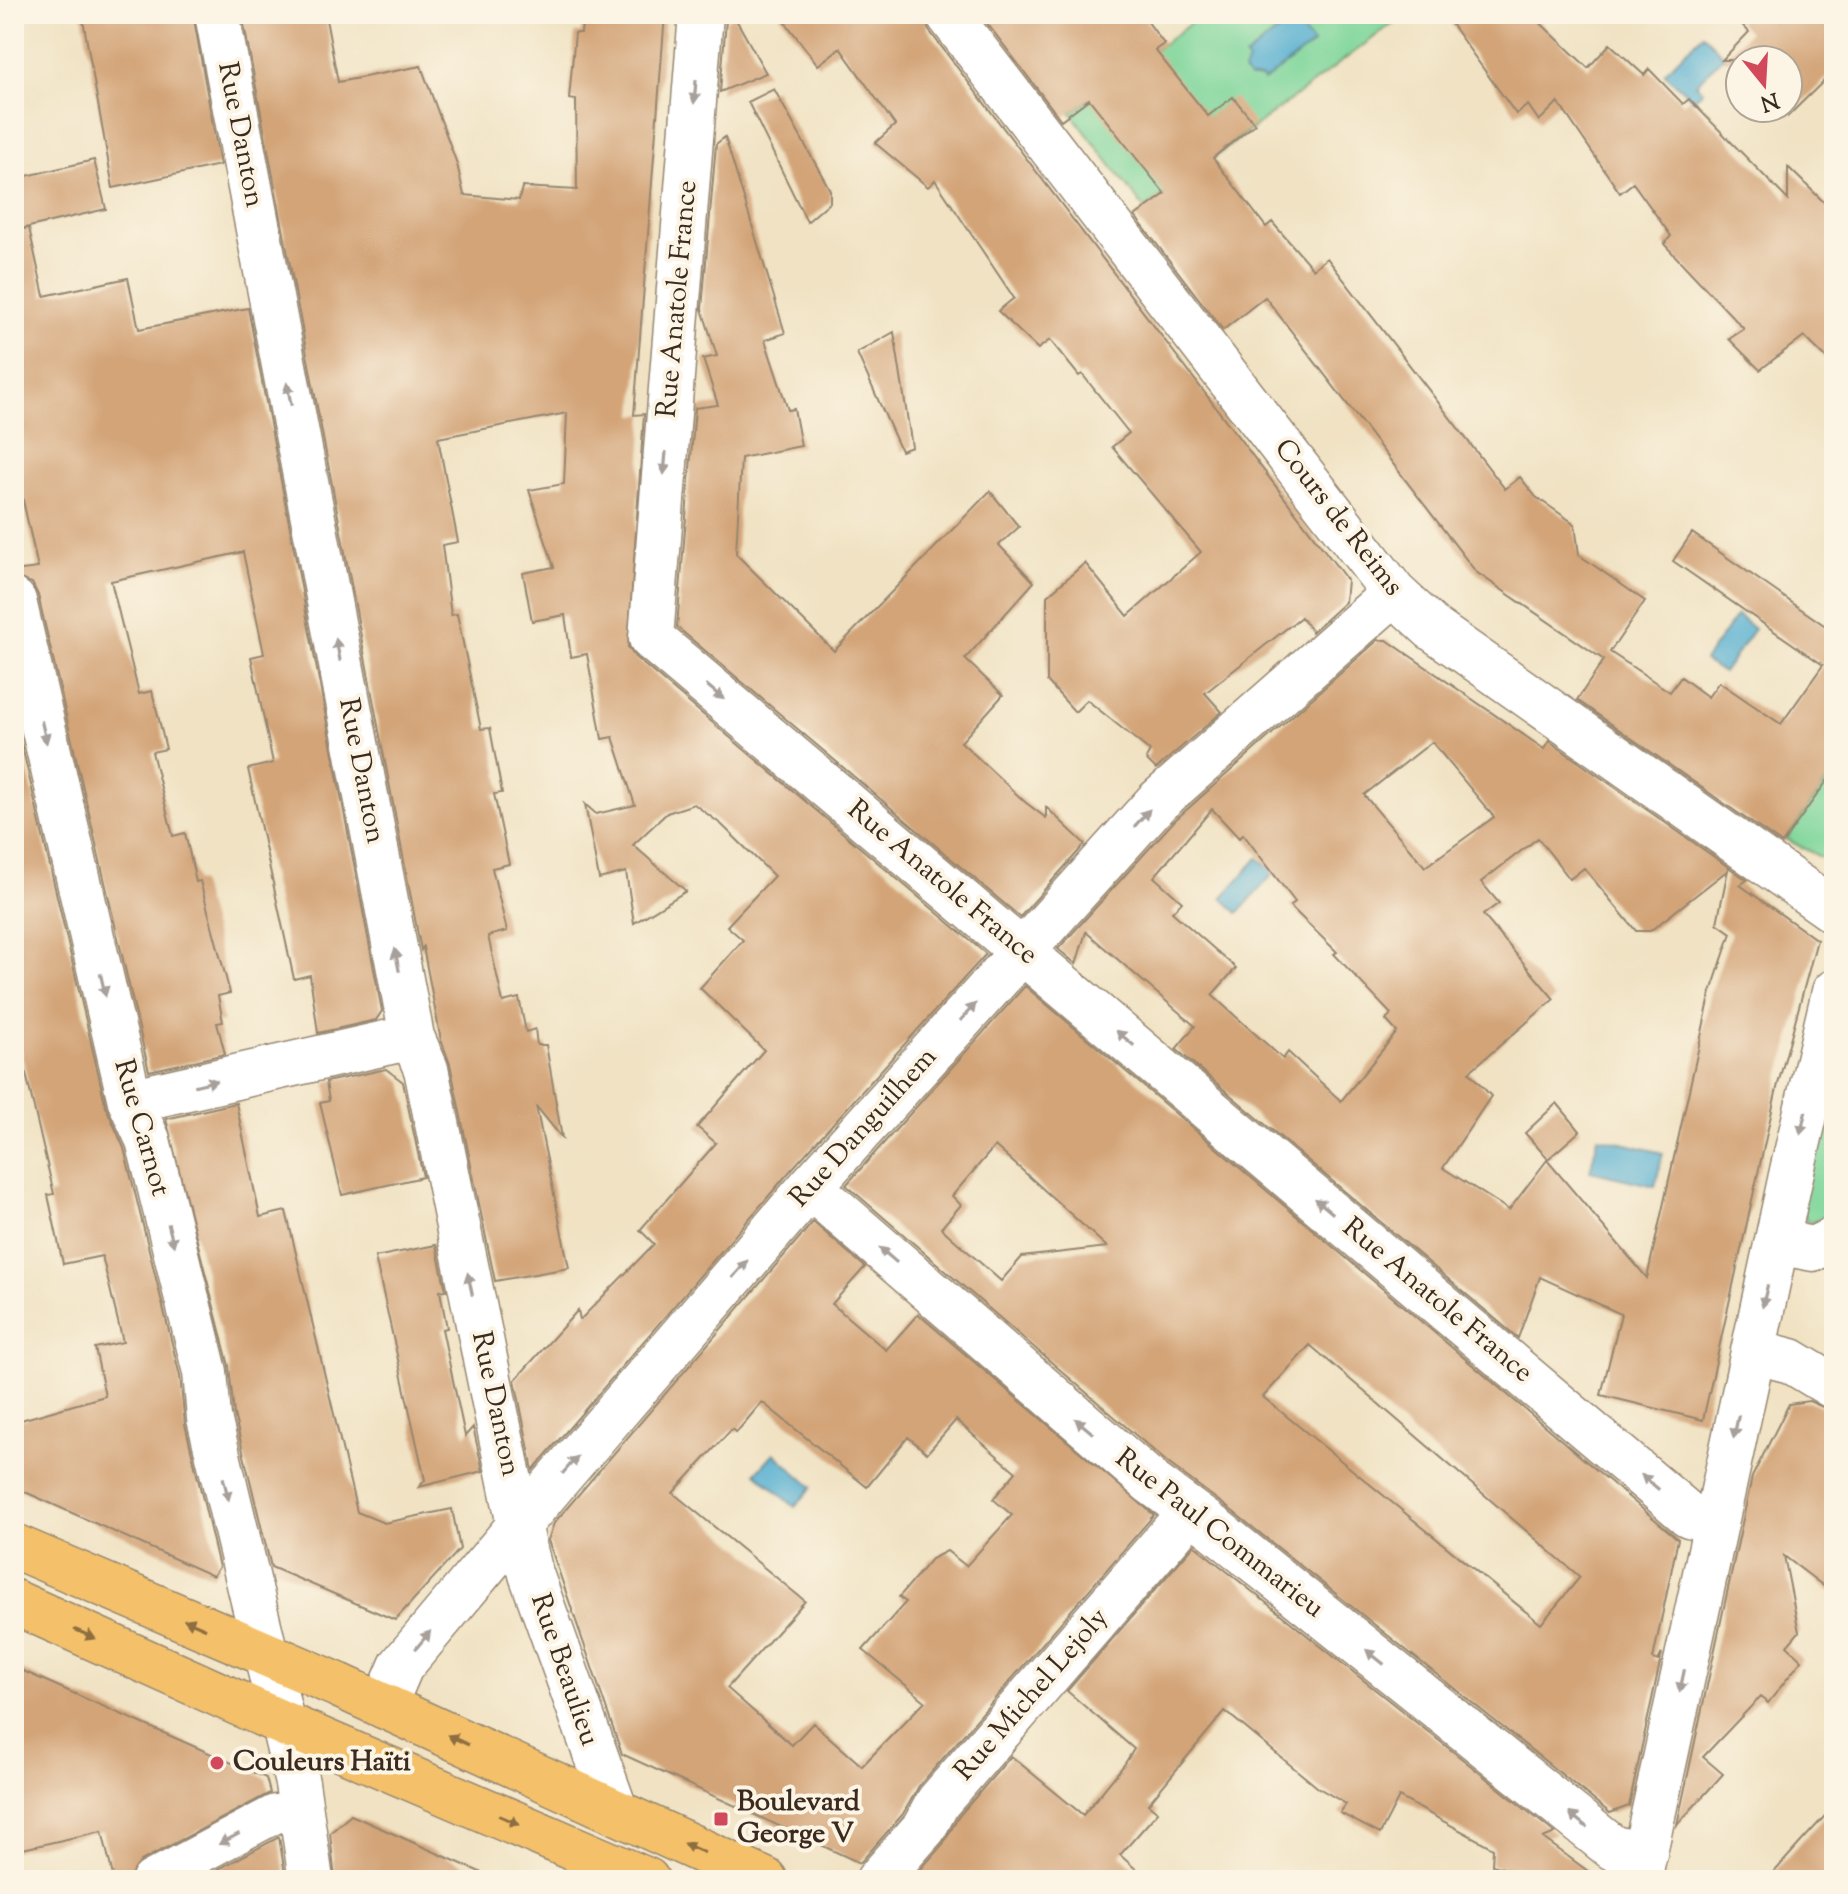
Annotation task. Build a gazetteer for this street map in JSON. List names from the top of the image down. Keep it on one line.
{"streets":{"street":["Rue Danton","Rue Anatole France","Cours de Reims","Rue Carnot","Rue Danguilhem","Rue Paul Commarieu","Rue Beaulieu","Rue Michel Lejoly"]},"crossings":[["Rue Danton","Rue Danguilhem"],["Rue Danton","Rue Beaulieu"],["Rue Anatole France","Rue Danguilhem"],["Cours de Reims","Rue Danguilhem"],["Rue Danguilhem","Rue Paul Commarieu"],["Rue Danguilhem","Rue Beaulieu"],["Rue Paul Commarieu","Rue Michel Lejoly"]],"one_way":["Rue Danton","Rue Carnot","Rue Danguilhem","Rue Paul Commarieu"],"places":{"other":["Couleurs Haïti"],"transit":["Boulevard George V"]},"north":"bottom"}
